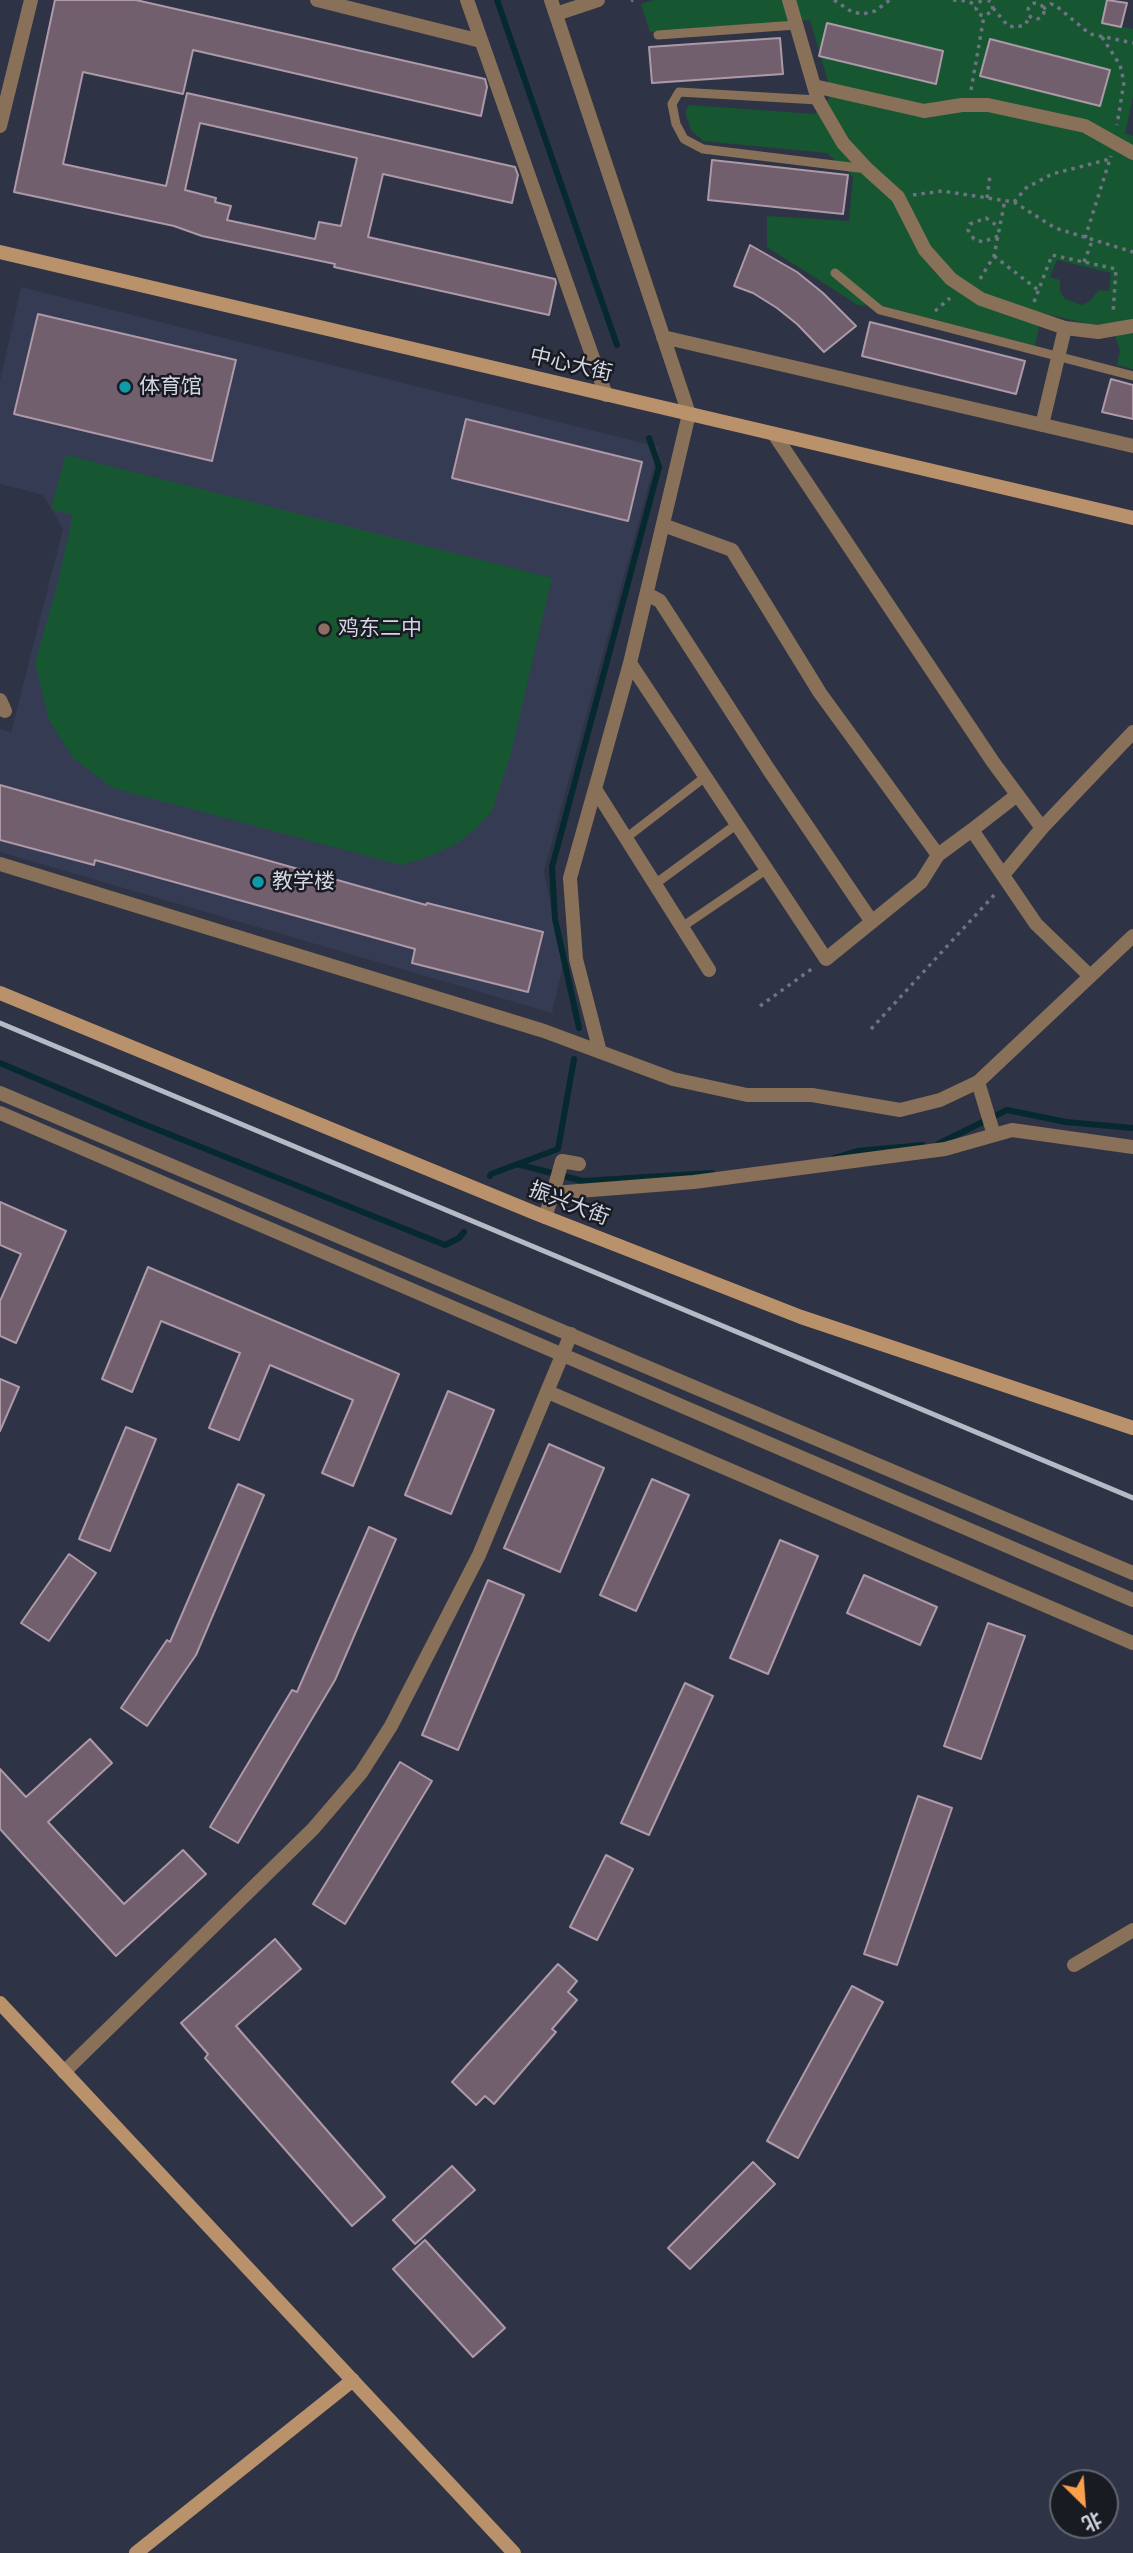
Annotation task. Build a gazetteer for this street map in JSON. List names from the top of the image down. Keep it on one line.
{"streets":{"street":["中心大街","振兴大街"]},"places":["体育馆","鸡东二中","教学楼"],"north":"bottom right"}
